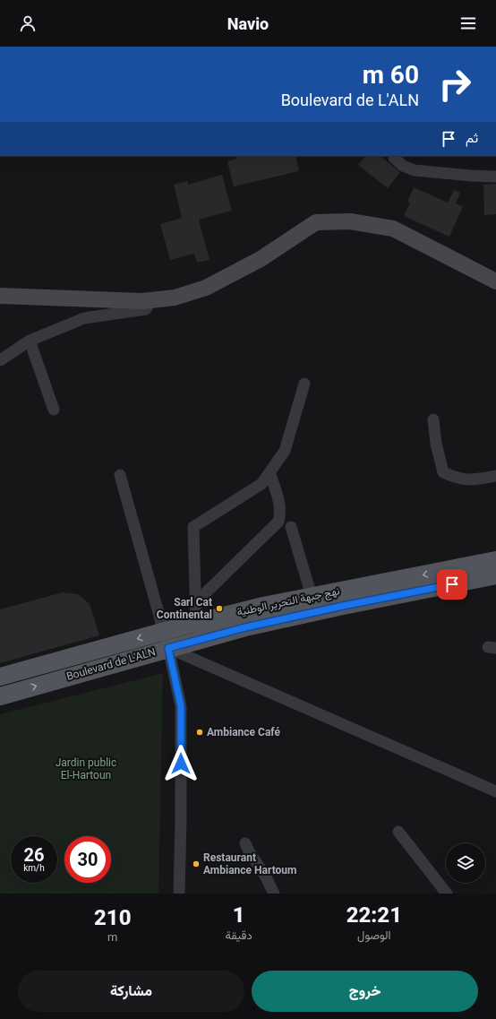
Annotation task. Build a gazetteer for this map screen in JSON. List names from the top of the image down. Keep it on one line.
{"streets":{"main road":["نهج جبهة التحرير الوطنية","Boulevard de L'ALN"]},"crossings":[["نهج جبهة التحرير الوطنية","Boulevard de L'ALN"]],"one_way":["نهج جبهة التحرير الوطنية"],"parks":["Jardin public El-Hartoun"],"places":["Sarl Cat Continental","Ambiance Café","Restaurant Ambiance Hartoum"],"page":{"header":"Navio","turn":["60 m","Boulevard de L'ALN"],"then":"ثم","speed":"26 km/h","limit":"30","eta":["22:21","الوصول","1","دقيقة","210","m"],"buttons":["خروج","مشاركة"]}}
